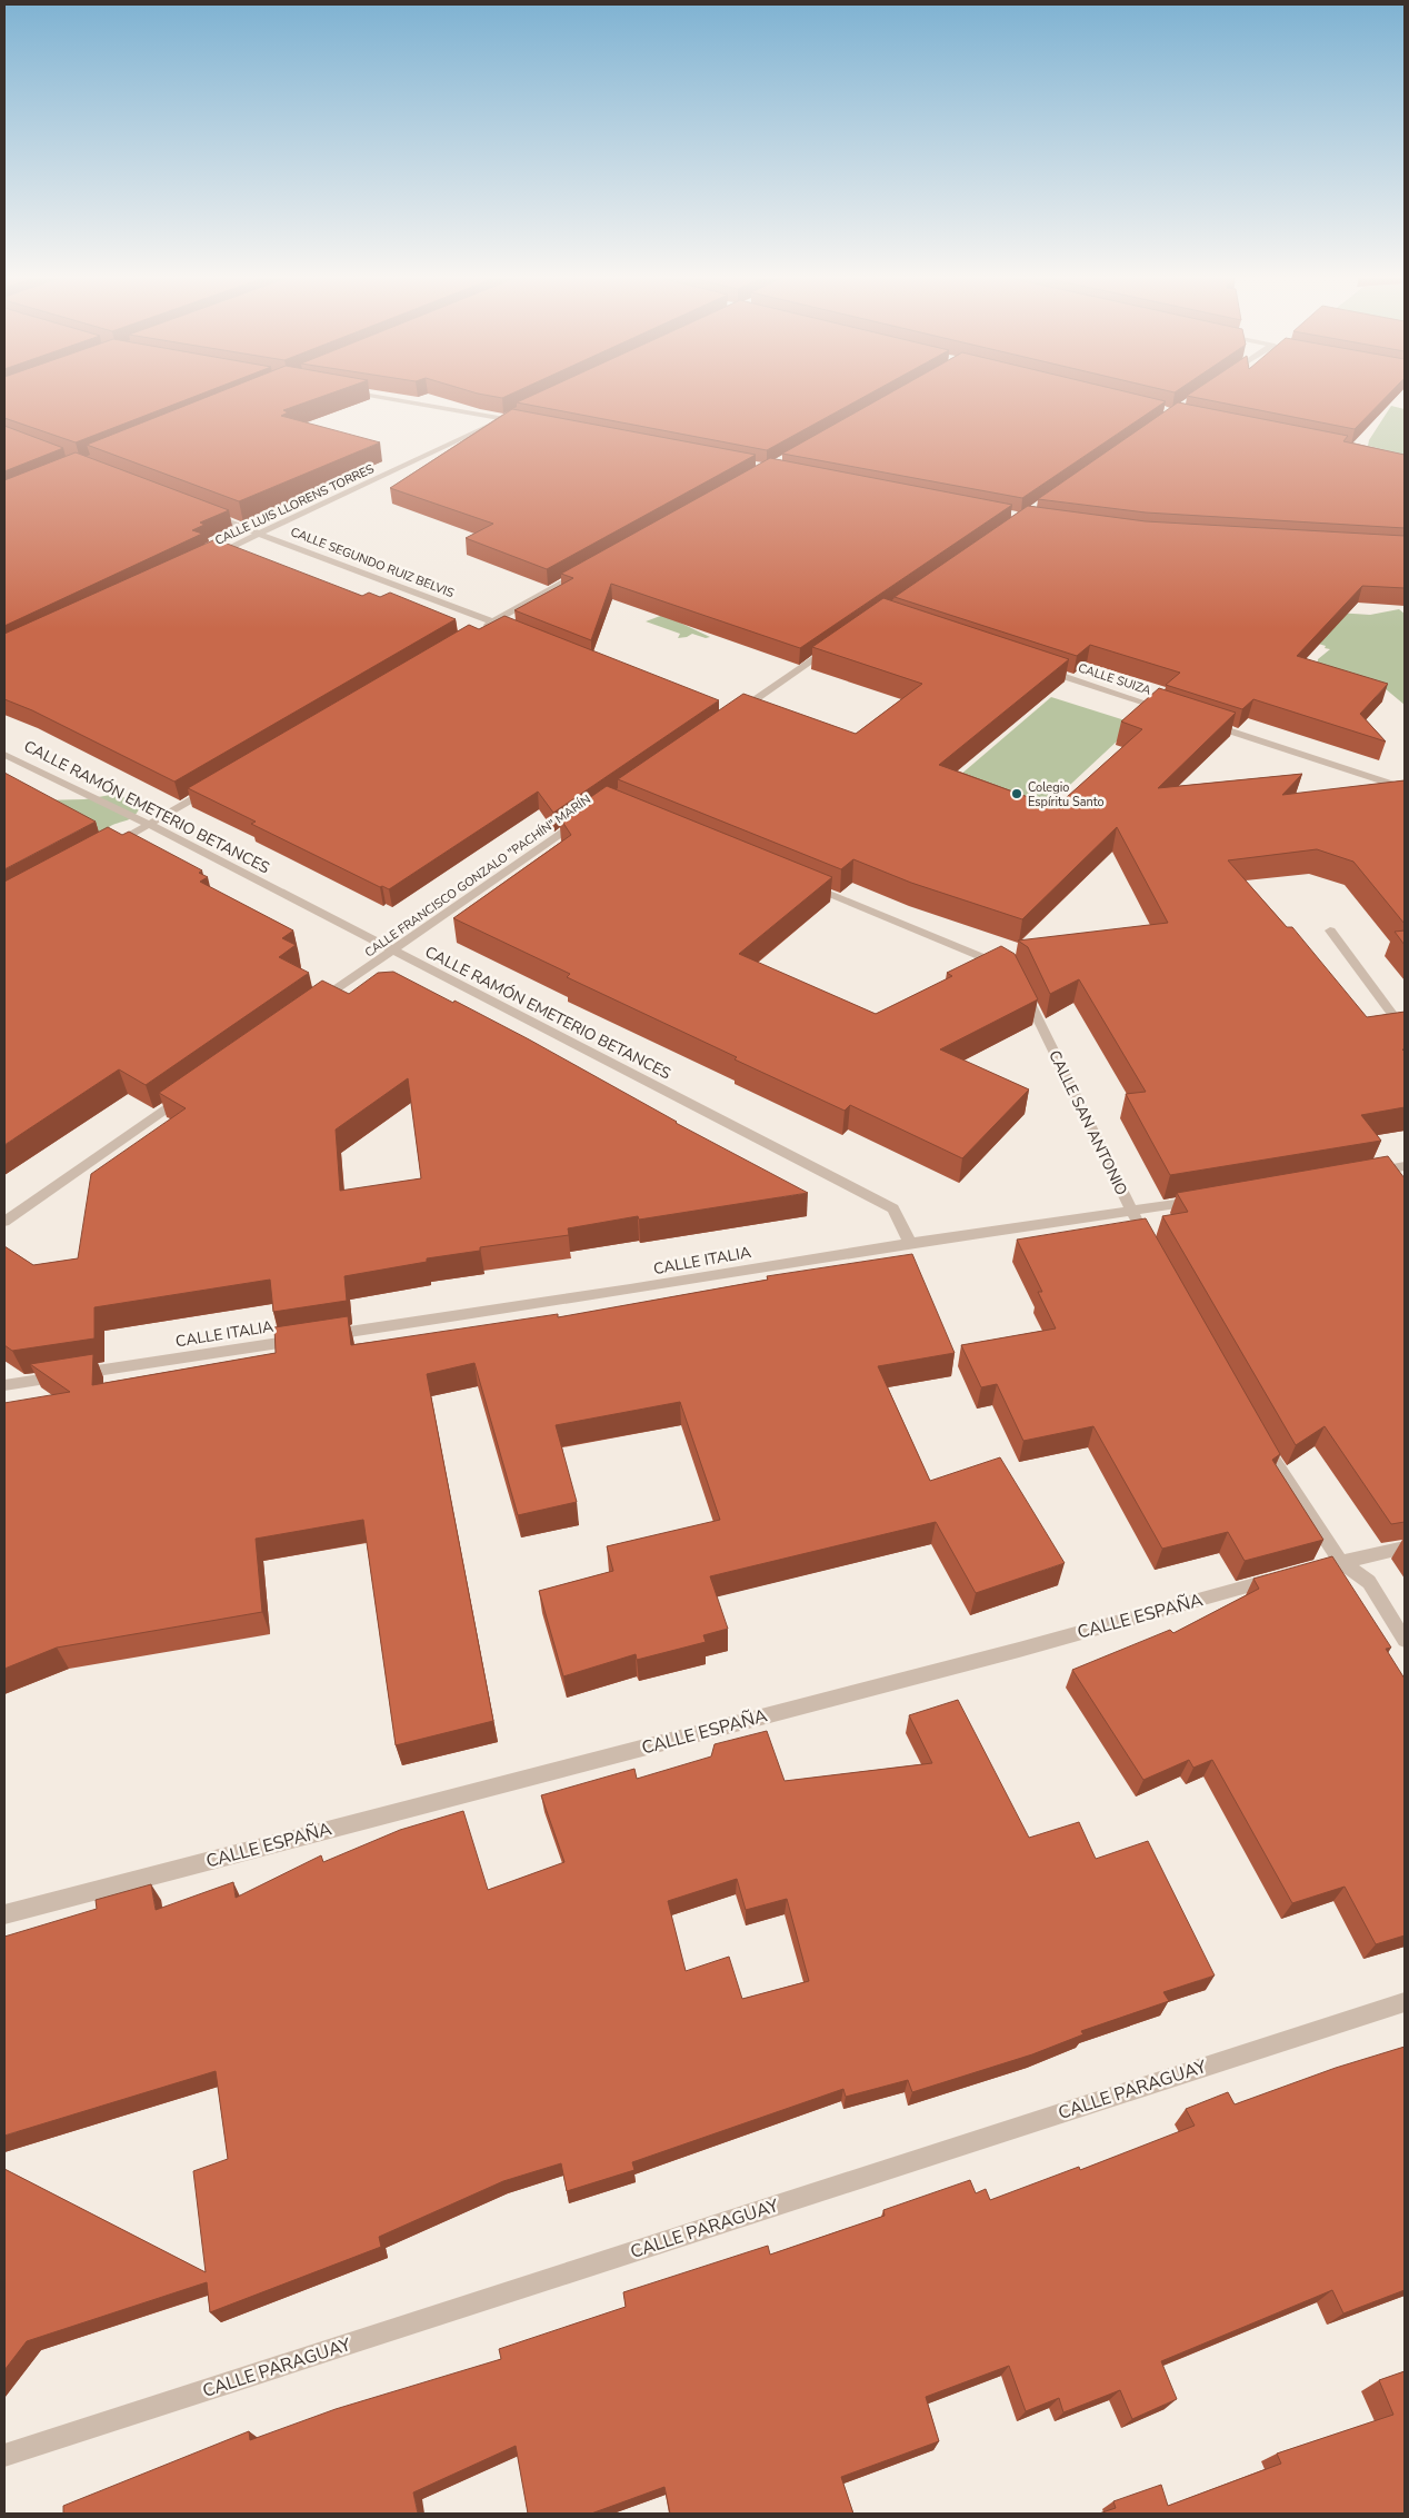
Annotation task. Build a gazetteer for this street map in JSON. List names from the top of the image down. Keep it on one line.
{"streets":{"street":["CALLE LUIS LLORENS TORRES","CALLE SEGUNDO RUIZ BELVIS","CALLE SUIZA","CALLE RAMÓN EMETERIO BETANCES","CALLE FRANCISCO GONZALO \"PACHÍN\" MARÍN","CALLE SAN ANTONIO","CALLE ITALIA","CALLE ESPAÑA","CALLE PARAGUAY"]},"crossings":[["CALLE LUIS LLORENS TORRES","CALLE SEGUNDO RUIZ BELVIS"],["CALLE RAMÓN EMETERIO BETANCES","CALLE FRANCISCO GONZALO \"PACHÍN\" MARÍN"],["CALLE RAMÓN EMETERIO BETANCES","CALLE ITALIA"],["CALLE SAN ANTONIO","CALLE ITALIA"]],"places":["Colegio Espíritu Santo"]}
